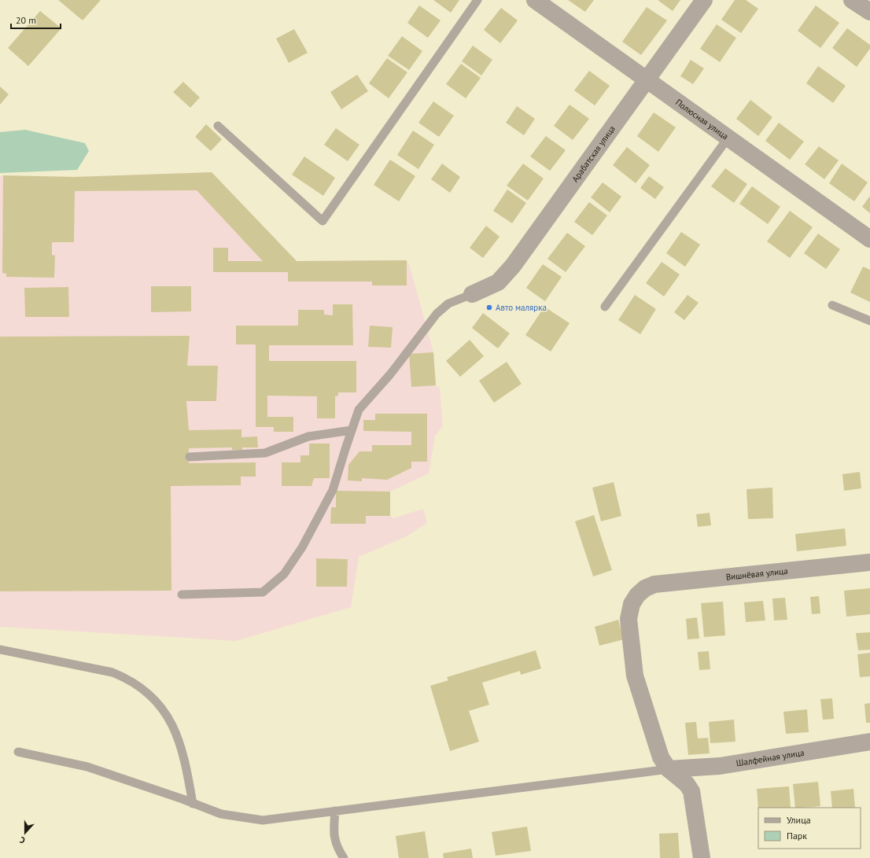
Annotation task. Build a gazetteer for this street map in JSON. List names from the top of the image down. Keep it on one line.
{"streets":{"street":["Полюсная улица","Арабатская улица","Вишнёвая улица","Шалфейная улица"]},"crossings":[["Полюсная улица","Арабатская улица"],["Вишнёвая улица","Шалфейная улица"]],"places":["Авто малярка"],"legend":["Улица","Парк"],"scale_bar":"20 m","north":"bottom"}
